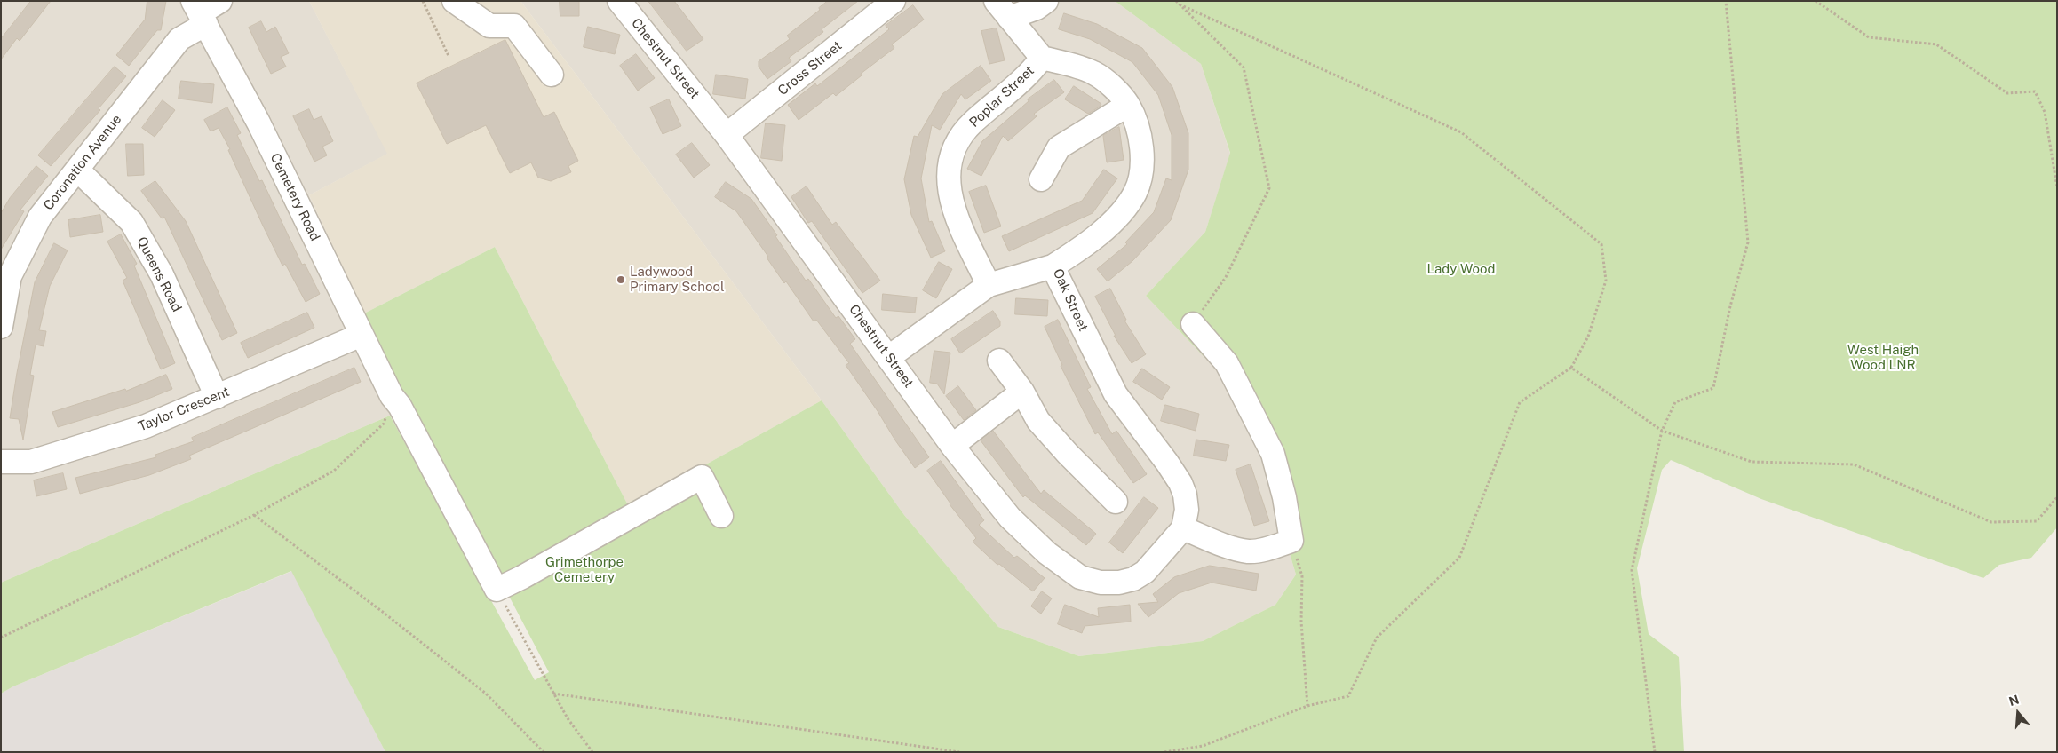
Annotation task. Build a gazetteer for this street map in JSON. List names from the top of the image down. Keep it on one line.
{"streets":{"street":["Chestnut Street","Cross Street","Poplar Street","Coronation Avenue","Cemetery Road","Queens Road","Oak Street","Taylor Crescent"]},"crossings":[["Chestnut Street","Cross Street"],["Chestnut Street","Oak Street"],["Poplar Street","Oak Street"],["Coronation Avenue","Cemetery Road"],["Coronation Avenue","Queens Road"],["Cemetery Road","Taylor Crescent"],["Queens Road","Taylor Crescent"]],"parks":["Lady Wood","West Haigh Wood LNR","Grimethorpe Cemetery"],"places":["Ladywood Primary School"],"north":"top"}
